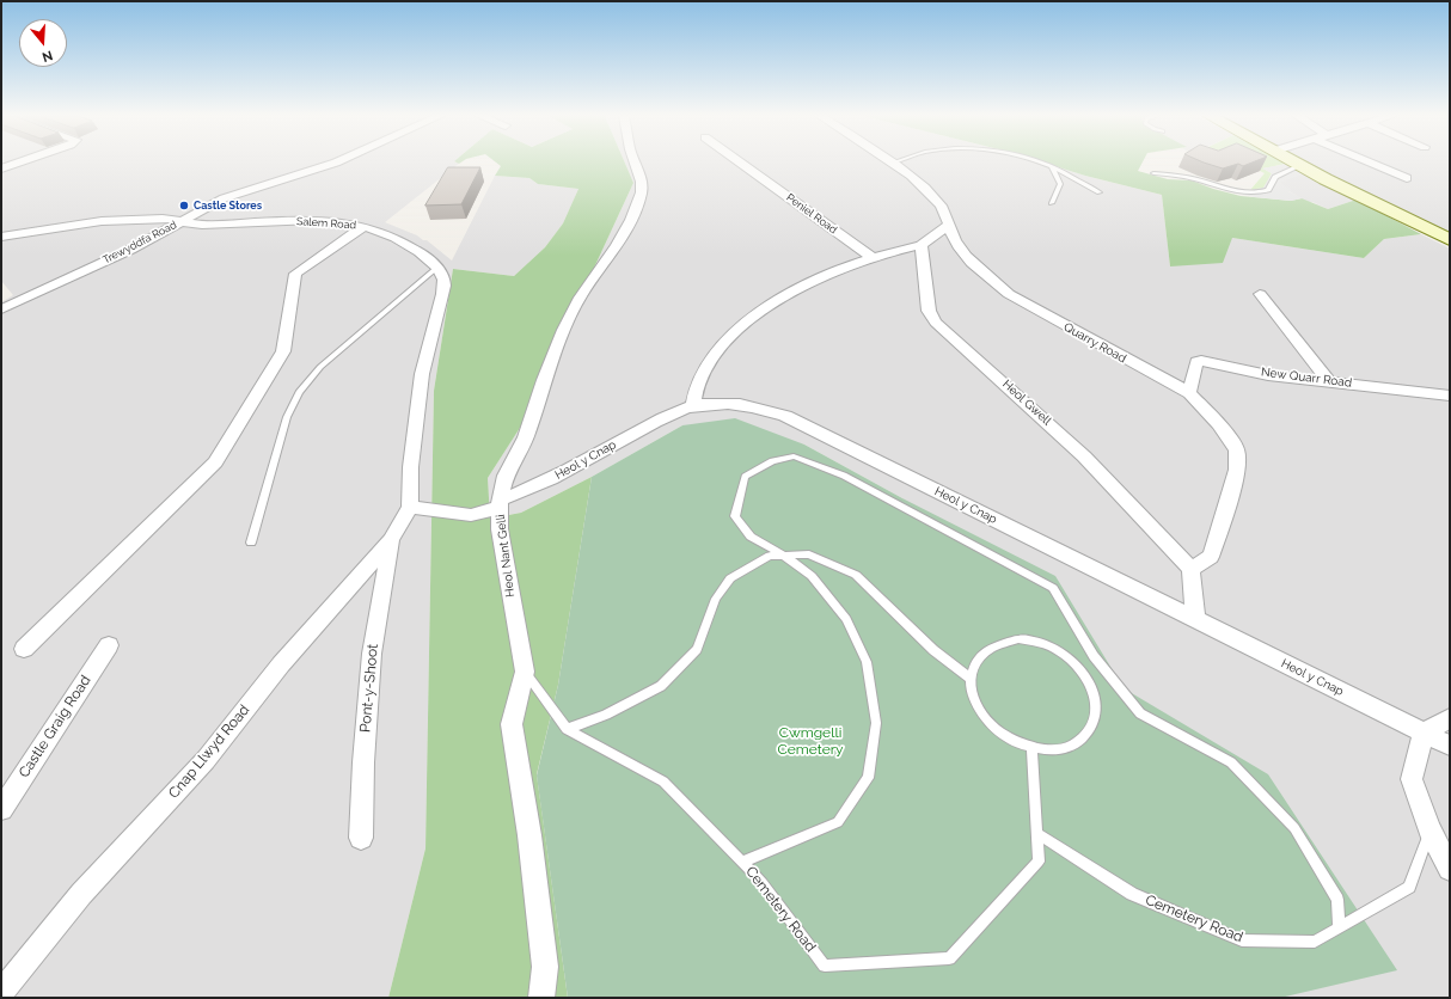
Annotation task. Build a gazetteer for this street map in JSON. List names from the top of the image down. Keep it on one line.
{"streets":{"street":["Peniel Road","Salem Road","Trewyddfa Road","Quarry Road","New Quarr Road","Heol Gwell","Heol y Cnap","Heol Nant Gelli","Pont-y-Shoot","Castle Graig Road","Cnap Llwyd Road"],"lane":["Cemetery Road"]},"crossings":[["Salem Road","Trewyddfa Road"],["Quarry Road","New Quarr Road"],["Quarry Road","Heol Gwell"],["Heol y Cnap","Heol Nant Gelli"],["Heol y Cnap","Cnap Llwyd Road"],["Heol Nant Gelli","Cemetery Road"],["Pont-y-Shoot","Cnap Llwyd Road"]],"parks":["Cwmgelli Cemetery"],"places":["Castle Stores"],"north":"bottom"}
